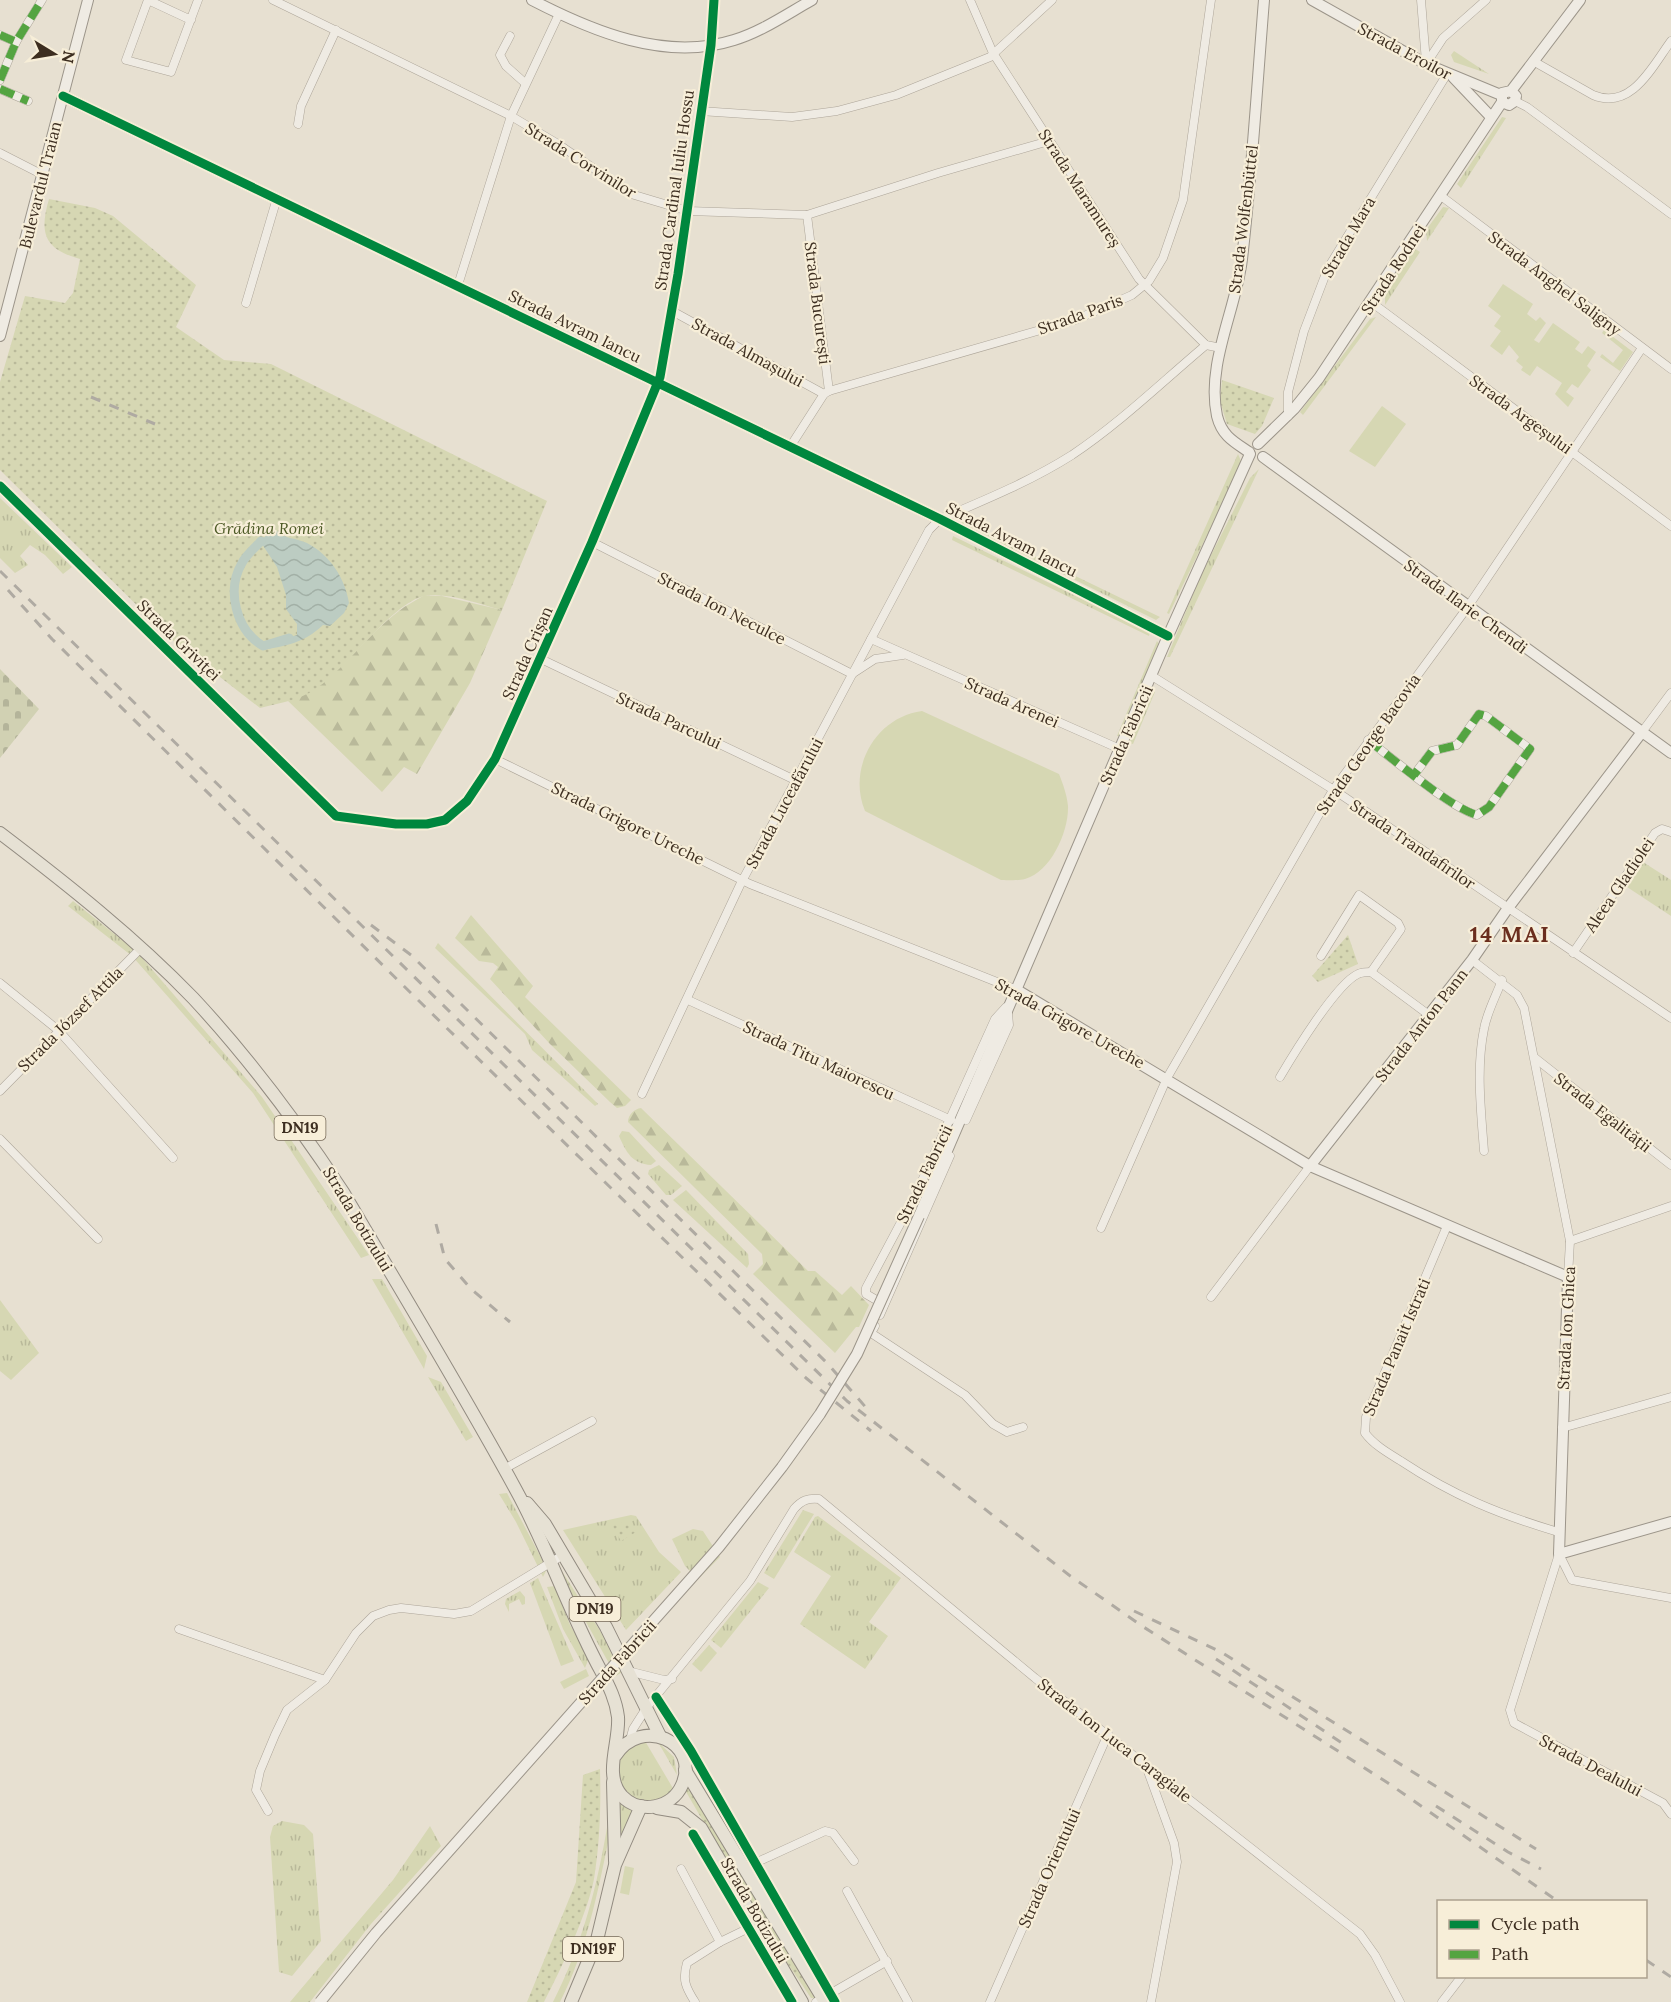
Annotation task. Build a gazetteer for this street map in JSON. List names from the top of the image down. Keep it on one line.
{"streets":{"main road":["DN19","Strada Botizului","DN19F"],"street":["Strada Eroilor","Strada Corvinilor","Bulevardul Traian","Strada Maramureș","Strada Cardinal Iuliu Hossu","Strada Wolfenbüttel","Strada Mara","Strada Rodnei","Strada Anghel Saligny","Strada București","Strada Paris","Strada Avram Iancu","Strada Almașului","Strada Argeșului","Strada Ilarie Chendi","Strada Ion Neculce","Strada Griviței","Strada Crișan","Strada Arenei","Strada Parcului","Strada Fabricii","Strada George Bacovia","Strada Luceafărului","Strada Grigore Ureche","Strada Trandafirilor","Aleea Gladiolei","Strada József Attila","Strada Anton Pann","Strada Titu Maiorescu","Strada Egalității","Strada Ion Ghica","Strada Panait Istrati","Strada Ion Luca Caragiale","Strada Dealului","Strada Orientului"]},"crossings":[["Strada Eroilor","Strada Mara"],["Strada Eroilor","Strada Rodnei"],["Strada Corvinilor","Strada Maramureș"],["Strada Corvinilor","Strada Cardinal Iuliu Hossu"],["Strada Corvinilor","Strada București"],["Bulevardul Traian","Strada Avram Iancu"],["Strada Maramureș","Strada Paris"],["Strada Cardinal Iuliu Hossu","Strada Avram Iancu"],["Strada Cardinal Iuliu Hossu","Strada Almașului"],["Strada Cardinal Iuliu Hossu","Strada Crișan"],["Strada Wolfenbüttel","Strada Rodnei"],["Strada Wolfenbüttel","Strada Ilarie Chendi"],["Strada Wolfenbüttel","Strada Fabricii"],["Strada Mara","Strada Rodnei"],["Strada Rodnei","Strada Anghel Saligny"],["Strada Rodnei","Strada Argeșului"],["Strada Rodnei","Strada Ilarie Chendi"],["Strada Rodnei","Strada Fabricii"],["Strada Anghel Saligny","Strada George Bacovia"],["Strada București","Strada Paris"],["Strada București","Strada Almașului"],["Strada Paris","Strada Almașului"],["Strada Avram Iancu","Strada Crișan"],["Strada Avram Iancu","Strada Fabricii"],["Strada Avram Iancu","Strada Luceafărului"],["Strada Argeșului","Strada George Bacovia"],["Strada Ilarie Chendi","Strada Fabricii"],["Strada Ilarie Chendi","Strada George Bacovia"],["Strada Ilarie Chendi","Strada Anton Pann"],["Strada Ion Neculce","Strada Crișan"],["Strada Ion Neculce","Strada Luceafărului"],["Strada Griviței","Strada Crișan"],["Strada Crișan","Strada Parcului"],["Strada Crișan","Strada Grigore Ureche"],["Strada Arenei","Strada Fabricii"],["Strada Arenei","Strada Luceafărului"],["Strada Parcului","Strada Luceafărului"],["Strada Fabricii","Strada Grigore Ureche"],["Strada Fabricii","Strada Trandafirilor"],["Strada Fabricii","Strada Titu Maiorescu"],["Strada Fabricii","Strada Botizului"],["Strada Fabricii","Strada Ion Luca Caragiale"],["Strada George Bacovia","Strada Grigore Ureche"],["Strada George Bacovia","Strada Trandafirilor"],["Strada Luceafărului","Strada Grigore Ureche"],["Strada Luceafărului","Strada Titu Maiorescu"],["Strada Grigore Ureche","Strada Anton Pann"],["Strada Grigore Ureche","Strada Ion Ghica"],["Strada Grigore Ureche","Strada Panait Istrati"],["Strada Trandafirilor","Aleea Gladiolei"],["Strada Trandafirilor","Strada Anton Pann"],["Strada József Attila","Strada Botizului"],["Strada Anton Pann","Strada Ion Ghica"],["Strada Egalității","Strada Ion Ghica"],["Strada Botizului","DN19F"],["Strada Ion Ghica","Strada Panait Istrati"],["Strada Ion Ghica","Strada Dealului"],["Strada Ion Luca Caragiale","Strada Orientului"]],"districts":["14 MAI"],"parks":["Grădina Romei"],"legend":["Cycle path","Path"],"north":"right"}
